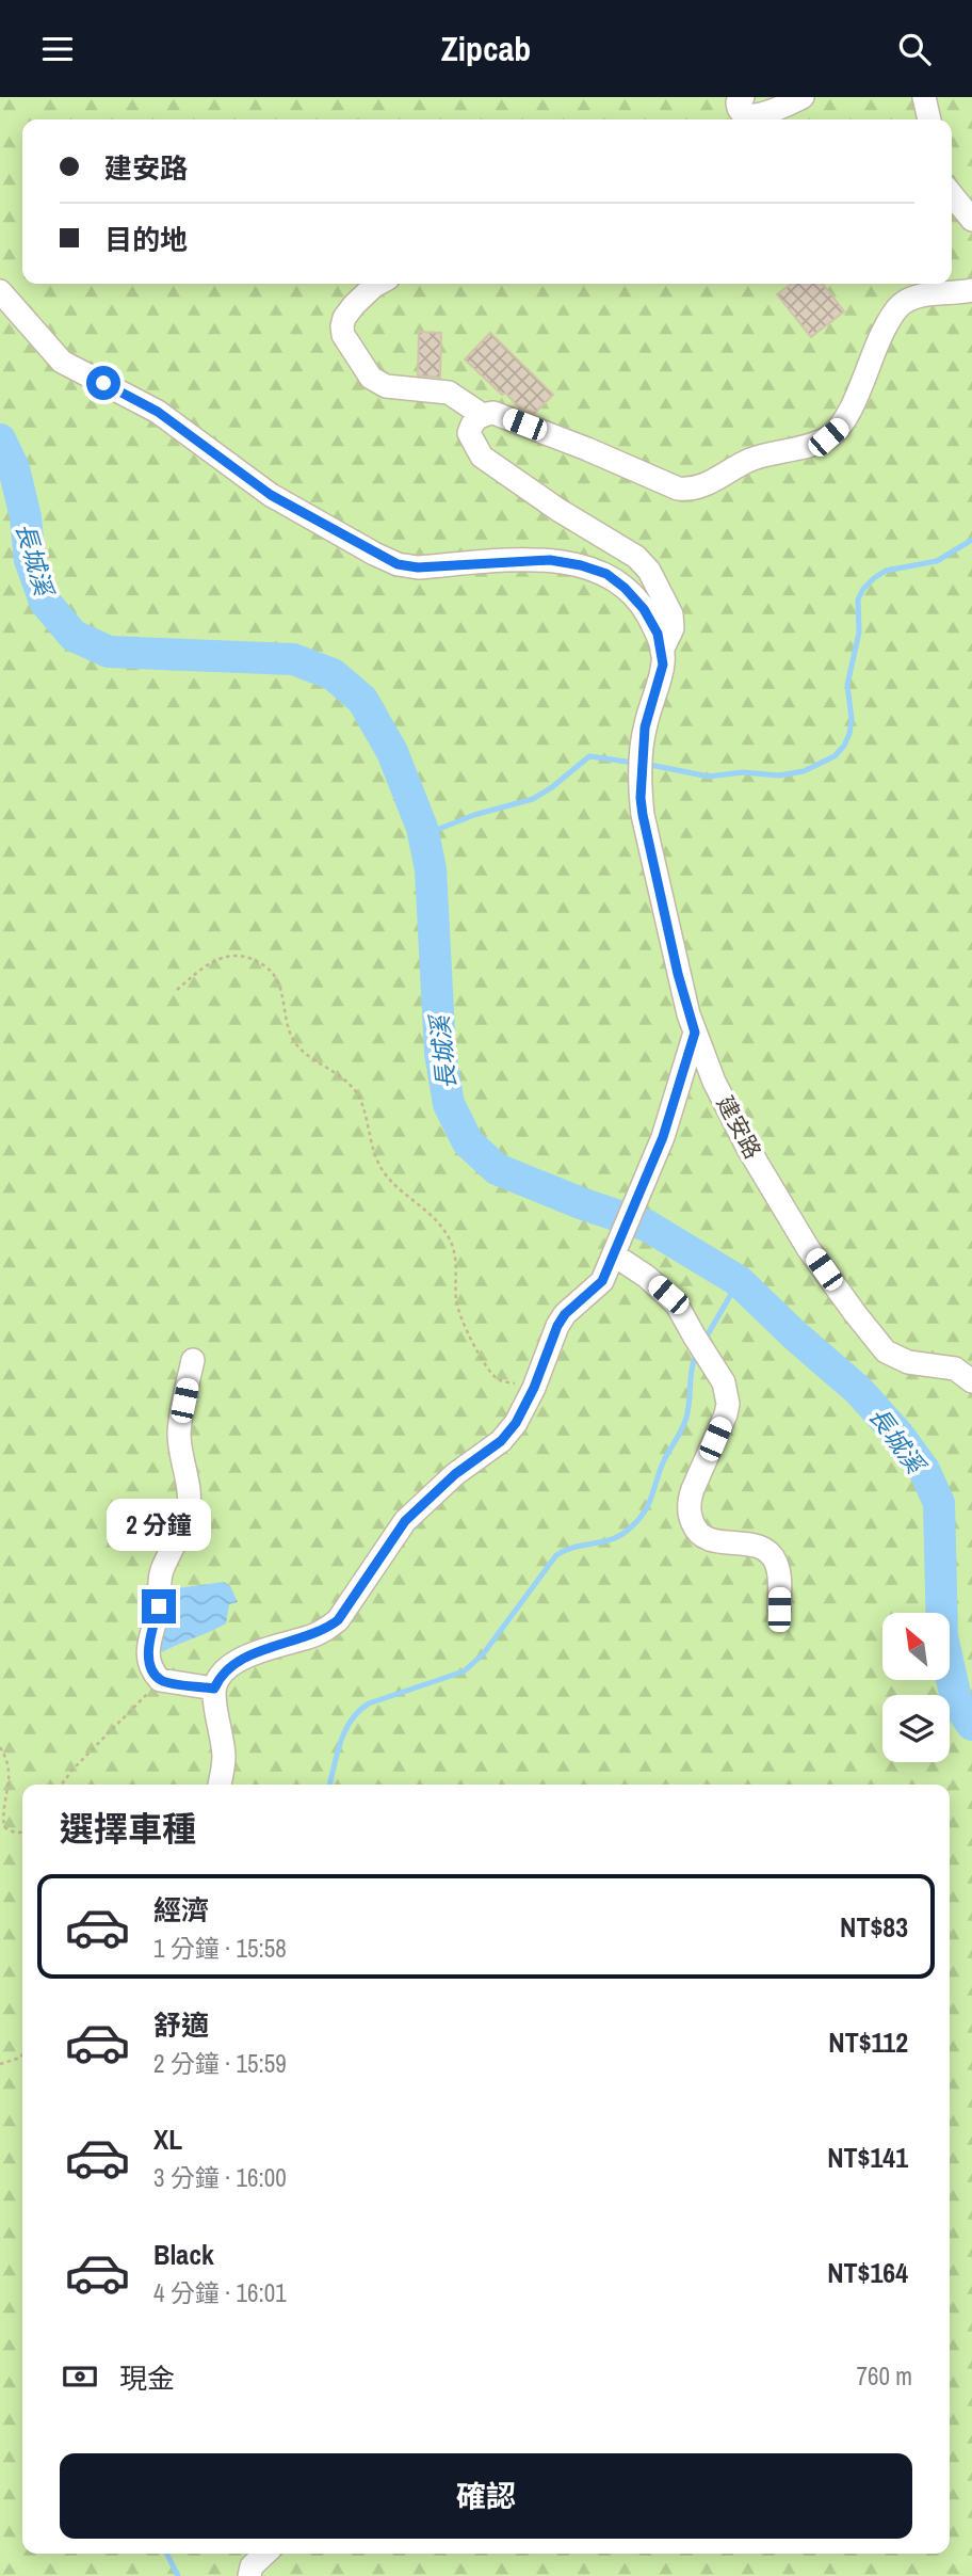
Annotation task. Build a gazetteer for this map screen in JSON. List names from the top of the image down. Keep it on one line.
{"streets":{"street":["建安路"]},"water":["長城溪"],"north":"top left","page":{"header":"Zipcab","banner":["建安路","目的地"],"bubble":"2 分鐘","heading":"選擇車種","list":[{"name":"經濟","note":"1 分鐘 · 15:58","value":"NT$83"},{"name":"舒適","note":"2 分鐘 · 15:59","value":"NT$112"},{"name":"XL","note":"3 分鐘 · 16:00","value":"NT$141"},{"name":"Black","note":"4 分鐘 · 16:01","value":"NT$164"}],"pay":["現金","760 m"],"buttons":"確認"}}
